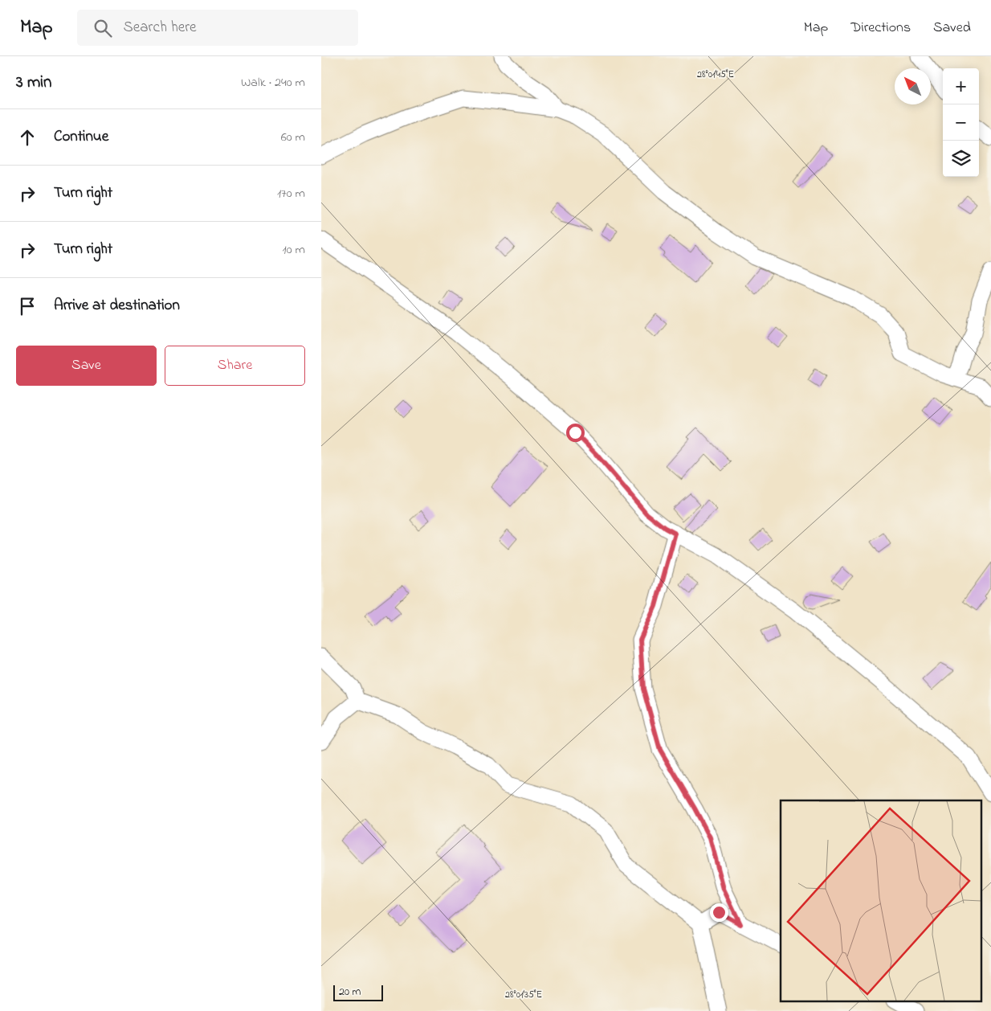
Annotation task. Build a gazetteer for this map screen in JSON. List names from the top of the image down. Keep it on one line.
{"scale_bar":"20 m","north":"top left","page":{"header":"Map","search":"Search here","nav":["Map","Directions","Saved"],"heading":["3 min","Walk · 240 m"],"map_buttons":["+","−"],"list":[["Continue","60 m"],["Turn right","170 m"],["Turn right","10 m"],"Arrive at destination"],"buttons":["Save","Share"],"scale":"20 m"},"coordinates":["28°01'45\"E","28°01'35\"E"]}
